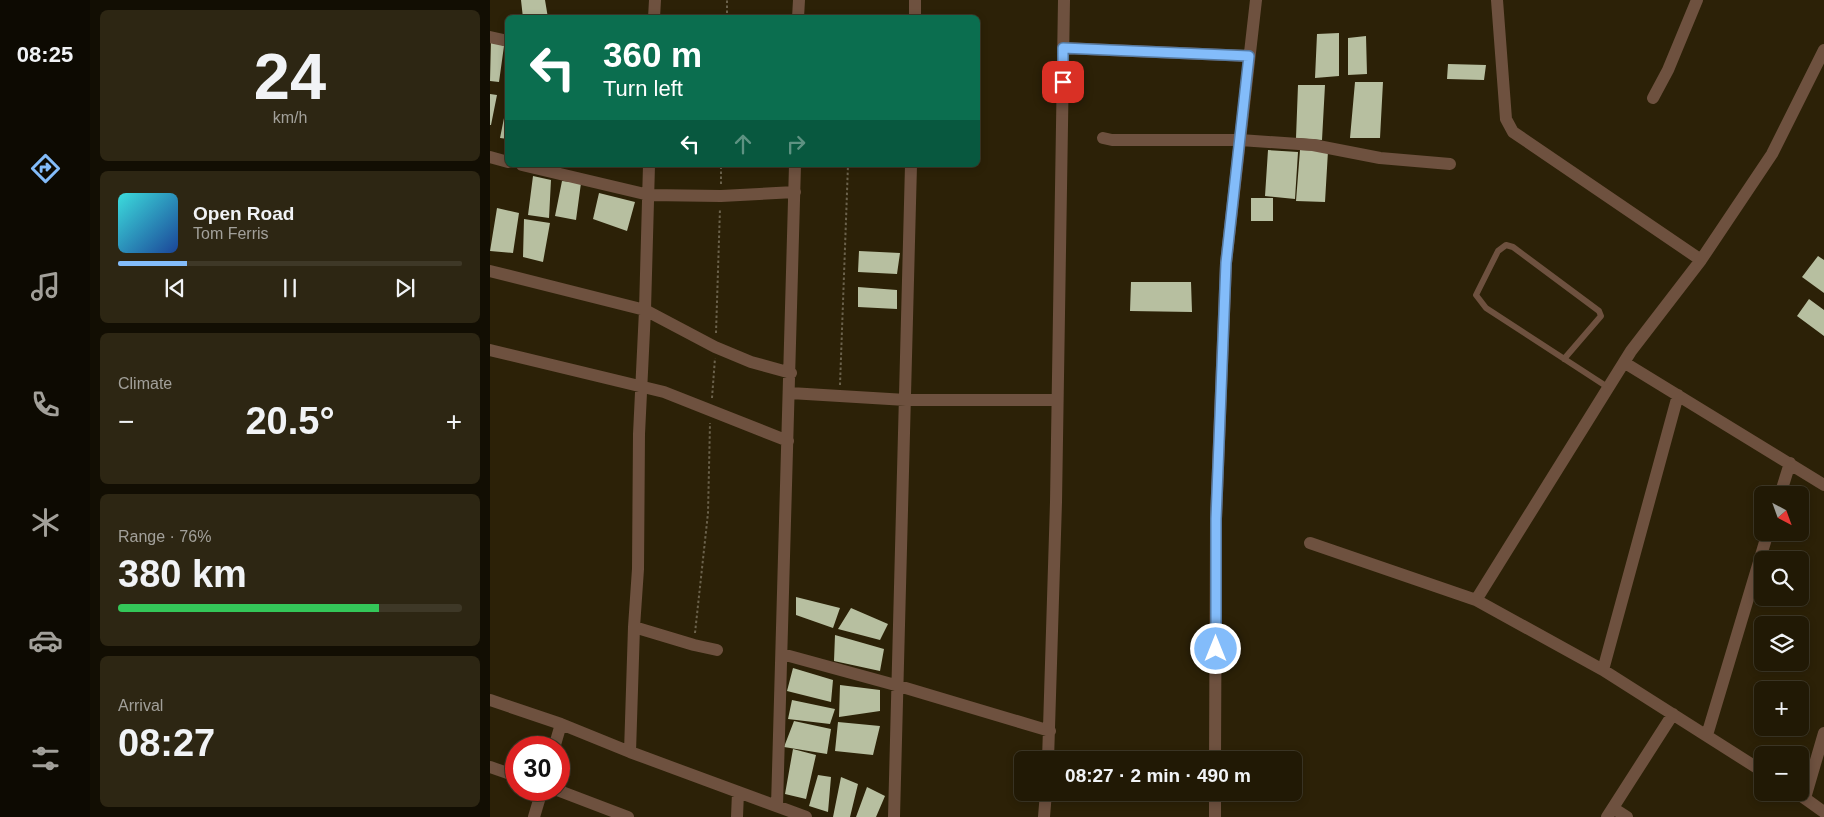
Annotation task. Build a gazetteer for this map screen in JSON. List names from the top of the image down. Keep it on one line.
{"north":"bottom right","page":{"tabs":"08:25","tile":[["24","km/h"],"Climate",["Range · 76%","380 km"],["Arrival","08:27"]],"turn":["360 m","Turn left"],"song":["Open Road","Tom Ferris"],"heat":["−","20.5°","+"],"map_buttons":["+","−"],"limit":"30","trip":"08:27 · 2 min · 490 m"}}
